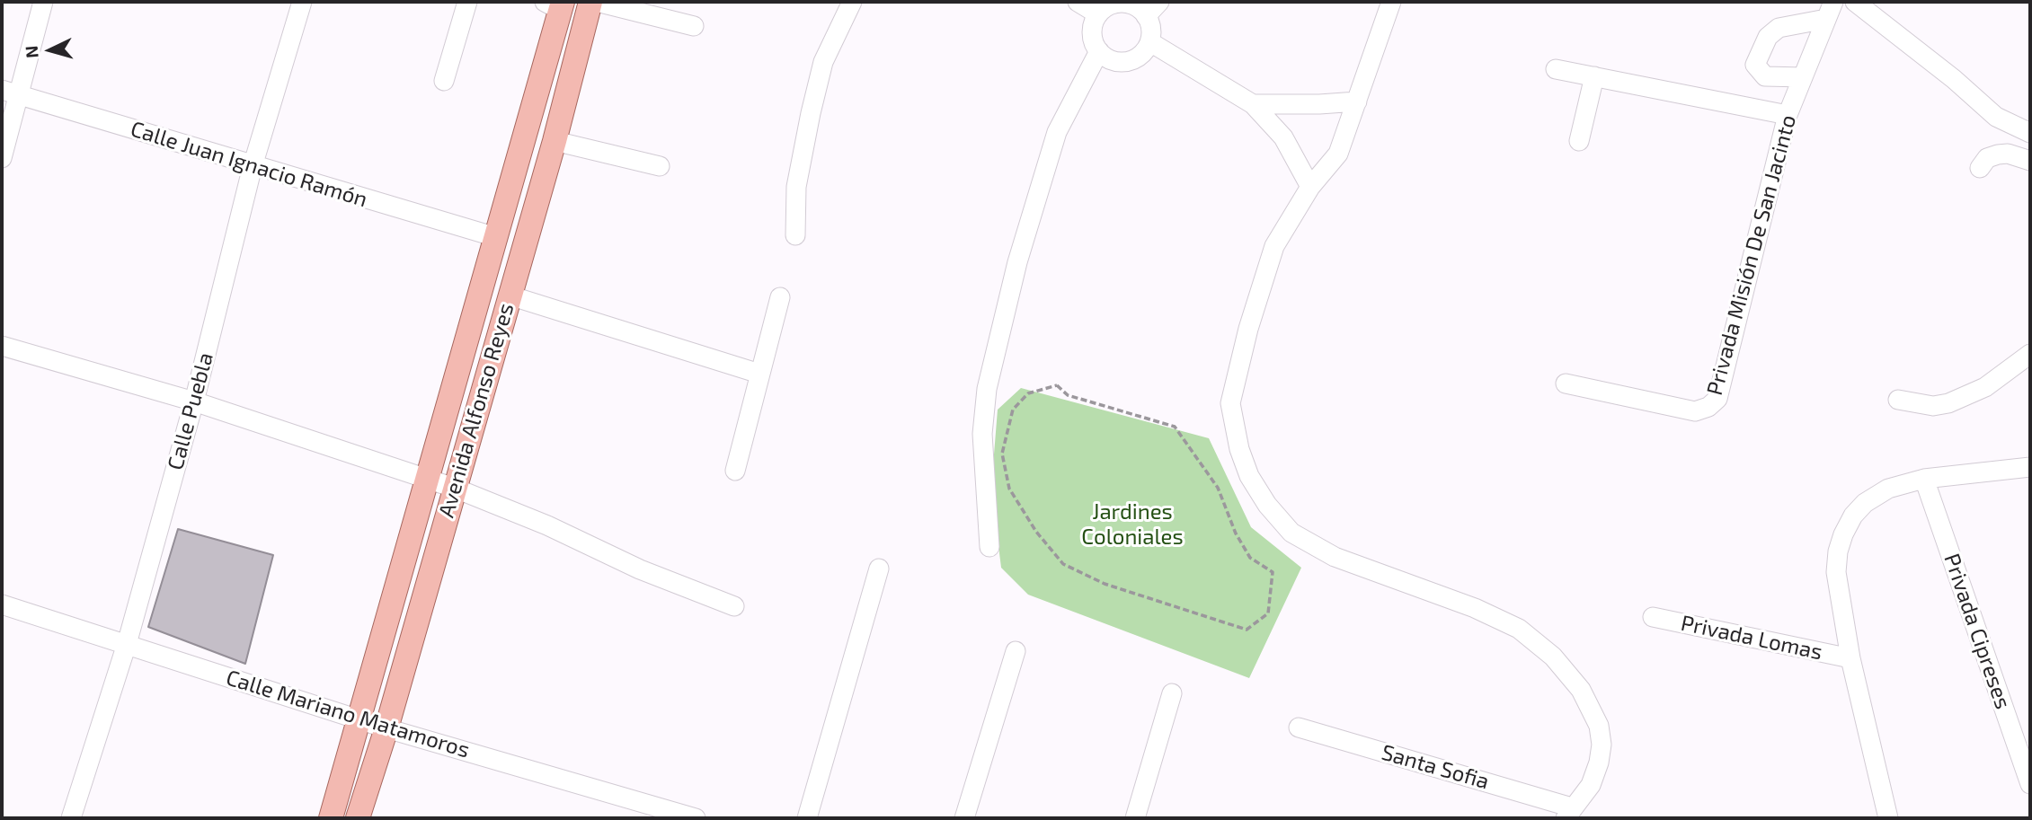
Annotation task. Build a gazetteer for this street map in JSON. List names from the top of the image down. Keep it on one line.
{"streets":{"main road":["Avenida Alfonso Reyes"],"street":["Calle Juan Ignacio Ramón","Privada Misión De San Jacinto","Calle Puebla","Privada Cipreses","Privada Lomas","Calle Mariano Matamoros","Santa Sofia"]},"crossings":[["Calle Juan Ignacio Ramón","Avenida Alfonso Reyes"],["Calle Juan Ignacio Ramón","Calle Puebla"],["Avenida Alfonso Reyes","Calle Mariano Matamoros"],["Calle Puebla","Calle Mariano Matamoros"]],"parks":["Jardines Coloniales"],"north":"left"}
